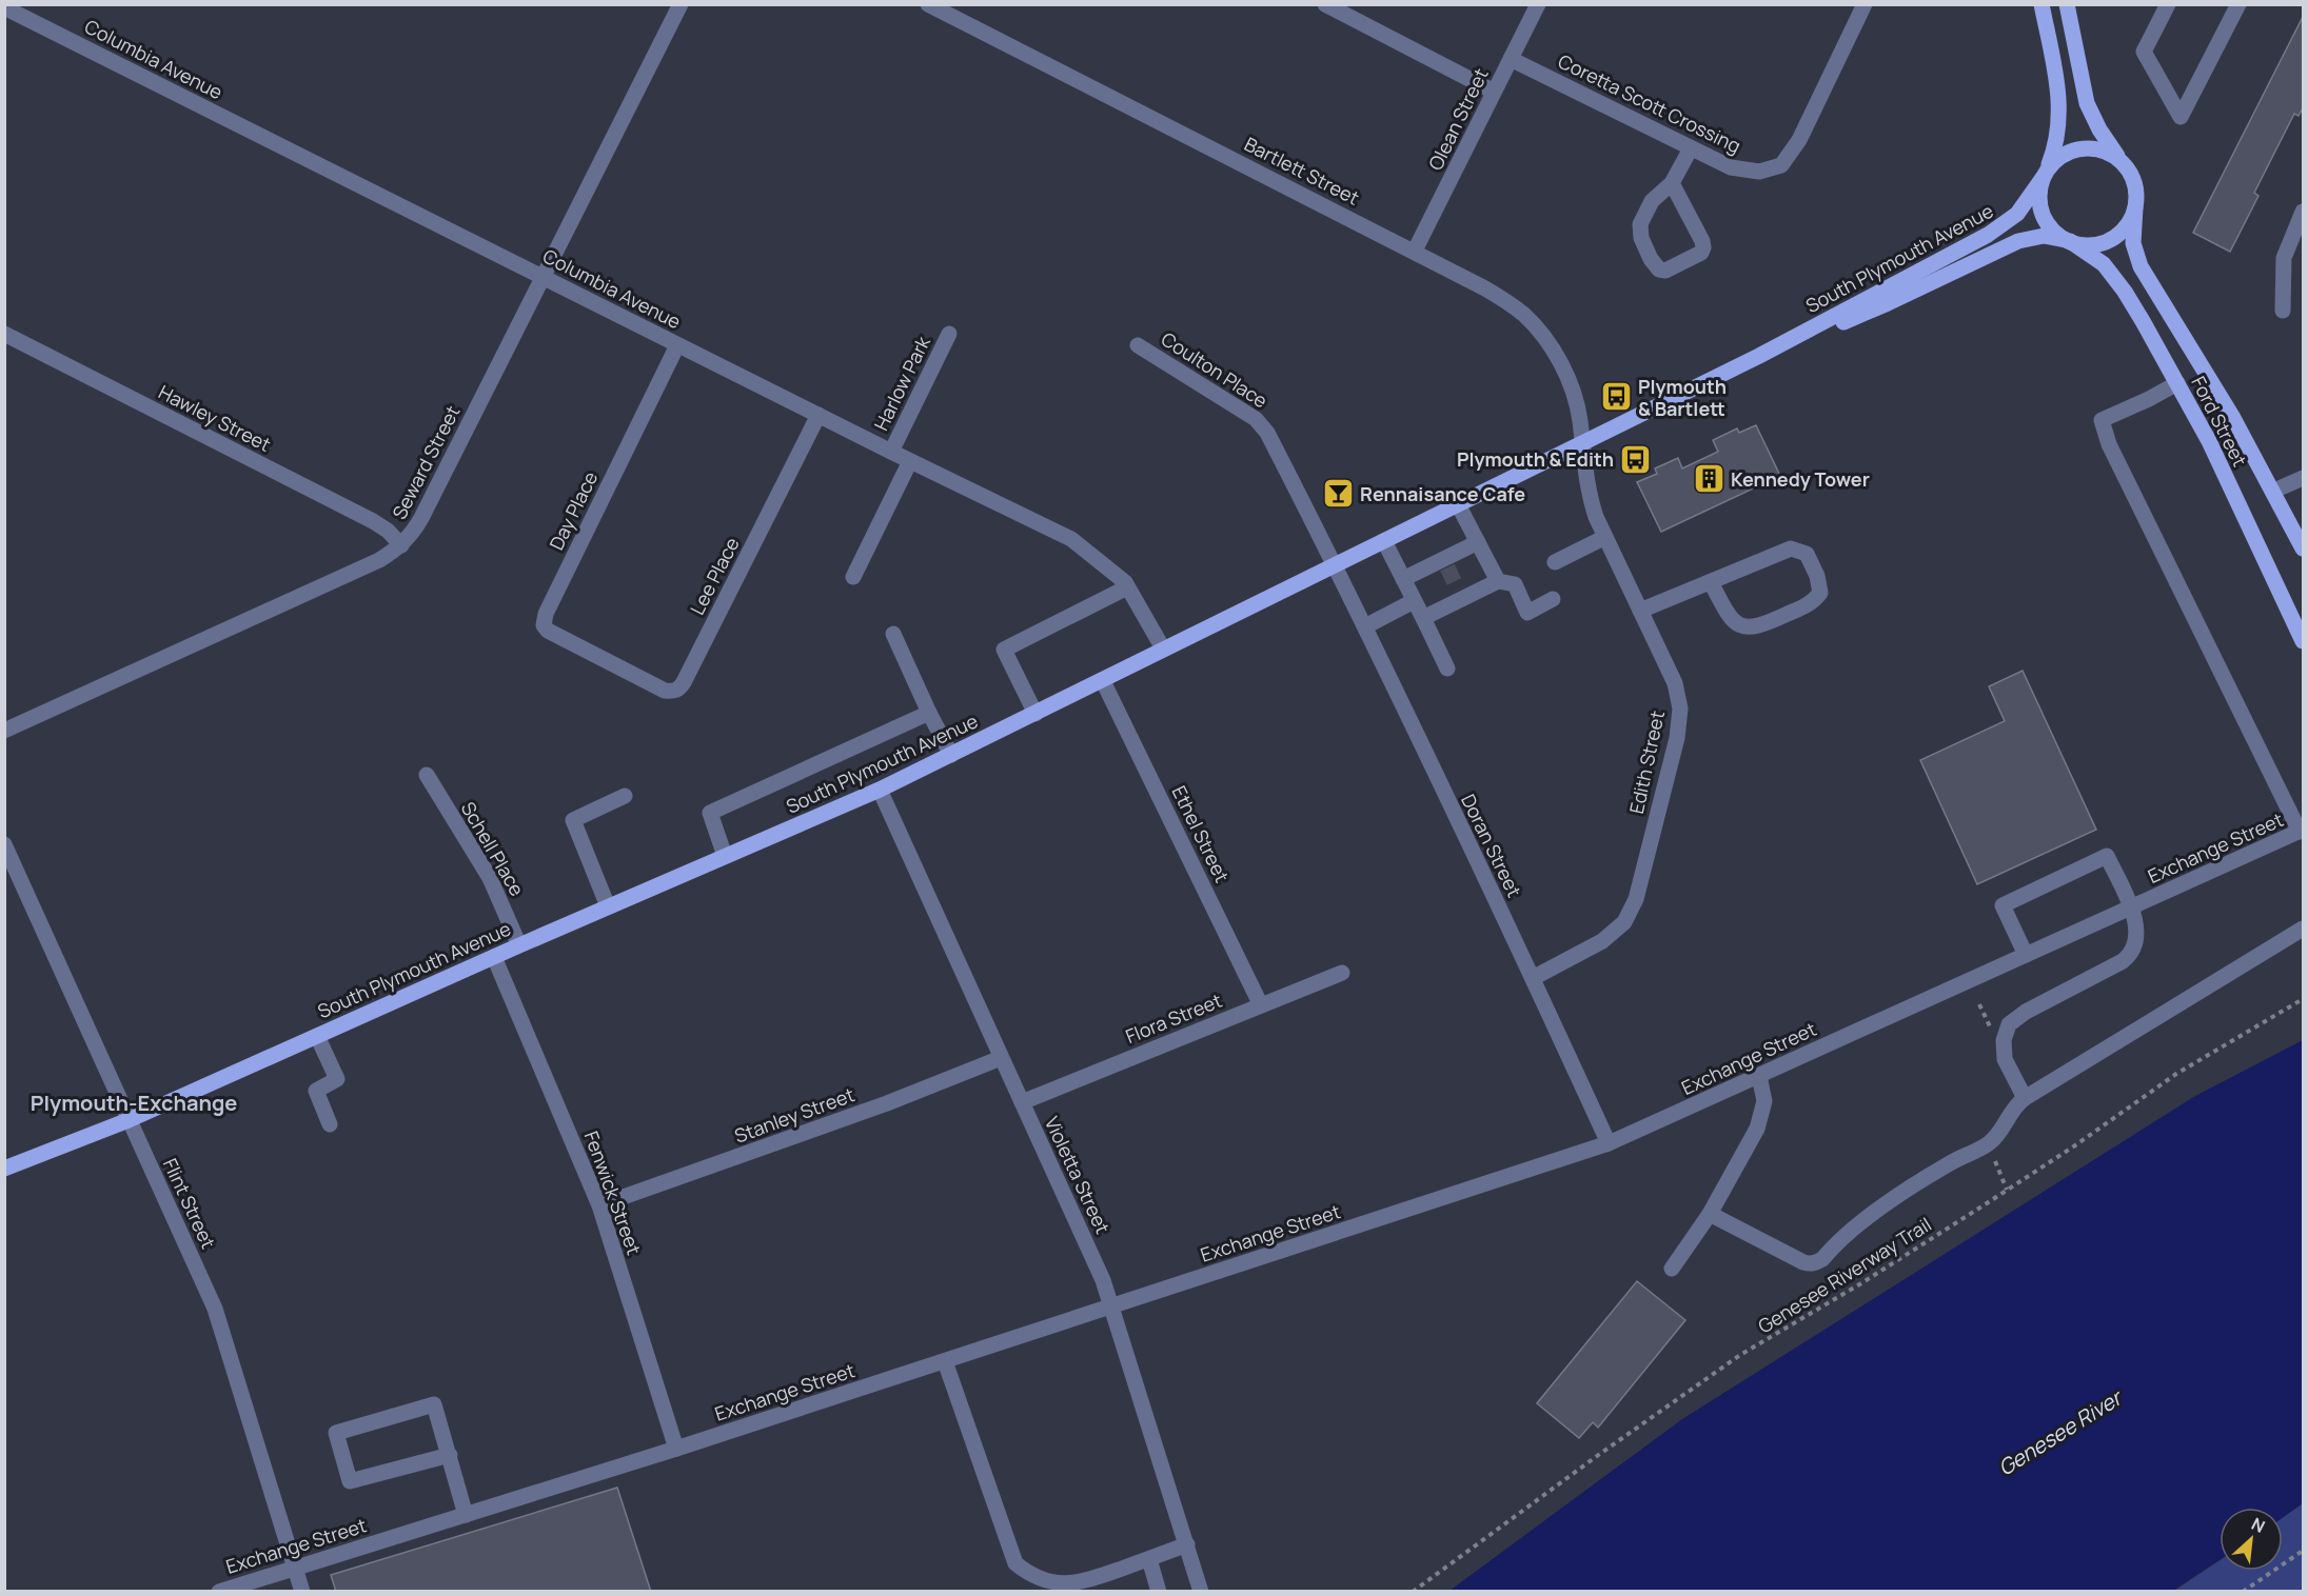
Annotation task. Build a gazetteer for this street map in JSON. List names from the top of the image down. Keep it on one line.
{"streets":{"main road":["South Plymouth Avenue","Ford Street"],"street":["Columbia Avenue","Coretta Scott Crossing","Olean Street","Bartlett Street","Coulton Place","Harlow Park","Hawley Street","Seward Street","Day Place","Lee Place","Edith Street","Ethel Street","Doran Street","Exchange Street","Schell Place","Flora Street","Stanley Street","Violetta Street","Fenwick Street","Flint Street"],"path":["Genesee Riverway Trail"]},"crossings":[["Columbia Avenue","South Plymouth Avenue"],["Columbia Avenue","Harlow Park"],["Columbia Avenue","Seward Street"],["Columbia Avenue","Day Place"],["Columbia Avenue","Lee Place"],["Coretta Scott Crossing","Olean Street"],["Olean Street","Bartlett Street"],["Bartlett Street","South Plymouth Avenue"],["Bartlett Street","Edith Street"],["South Plymouth Avenue","Coulton Place"],["South Plymouth Avenue","Ford Street"],["South Plymouth Avenue","Edith Street"],["South Plymouth Avenue","Ethel Street"],["South Plymouth Avenue","Doran Street"],["South Plymouth Avenue","Schell Place"],["South Plymouth Avenue","Violetta Street"],["South Plymouth Avenue","Fenwick Street"],["South Plymouth Avenue","Flint Street"],["Coulton Place","Doran Street"],["Hawley Street","Seward Street"],["Day Place","Lee Place"],["Edith Street","Doran Street"],["Ethel Street","Flora Street"],["Doran Street","Exchange Street"],["Exchange Street","Violetta Street"],["Exchange Street","Fenwick Street"],["Exchange Street","Flint Street"],["Flora Street","Violetta Street"],["Stanley Street","Violetta Street"],["Stanley Street","Fenwick Street"]],"districts":["Plymouth-Exchange"],"water":["Genesee River"],"places":{"bus stop":["Plymouth & Bartlett","Plymouth & Edith"],"building":["Kennedy Tower"],"bar":["Rennaisance Cafe"]},"north":"top right"}
